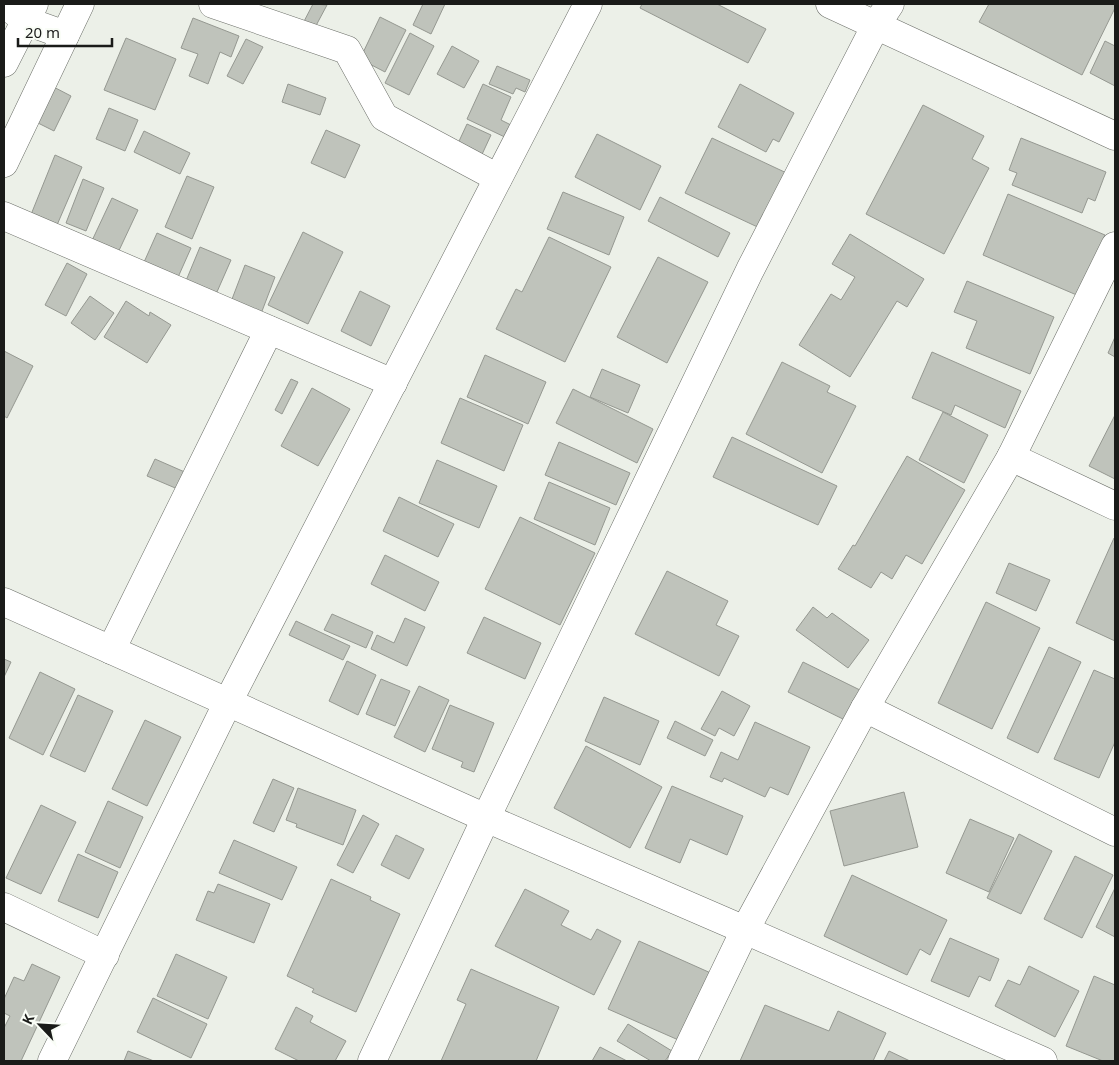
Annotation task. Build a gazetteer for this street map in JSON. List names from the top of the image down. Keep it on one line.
{"scale_bar":"20 m","north":"top left"}
